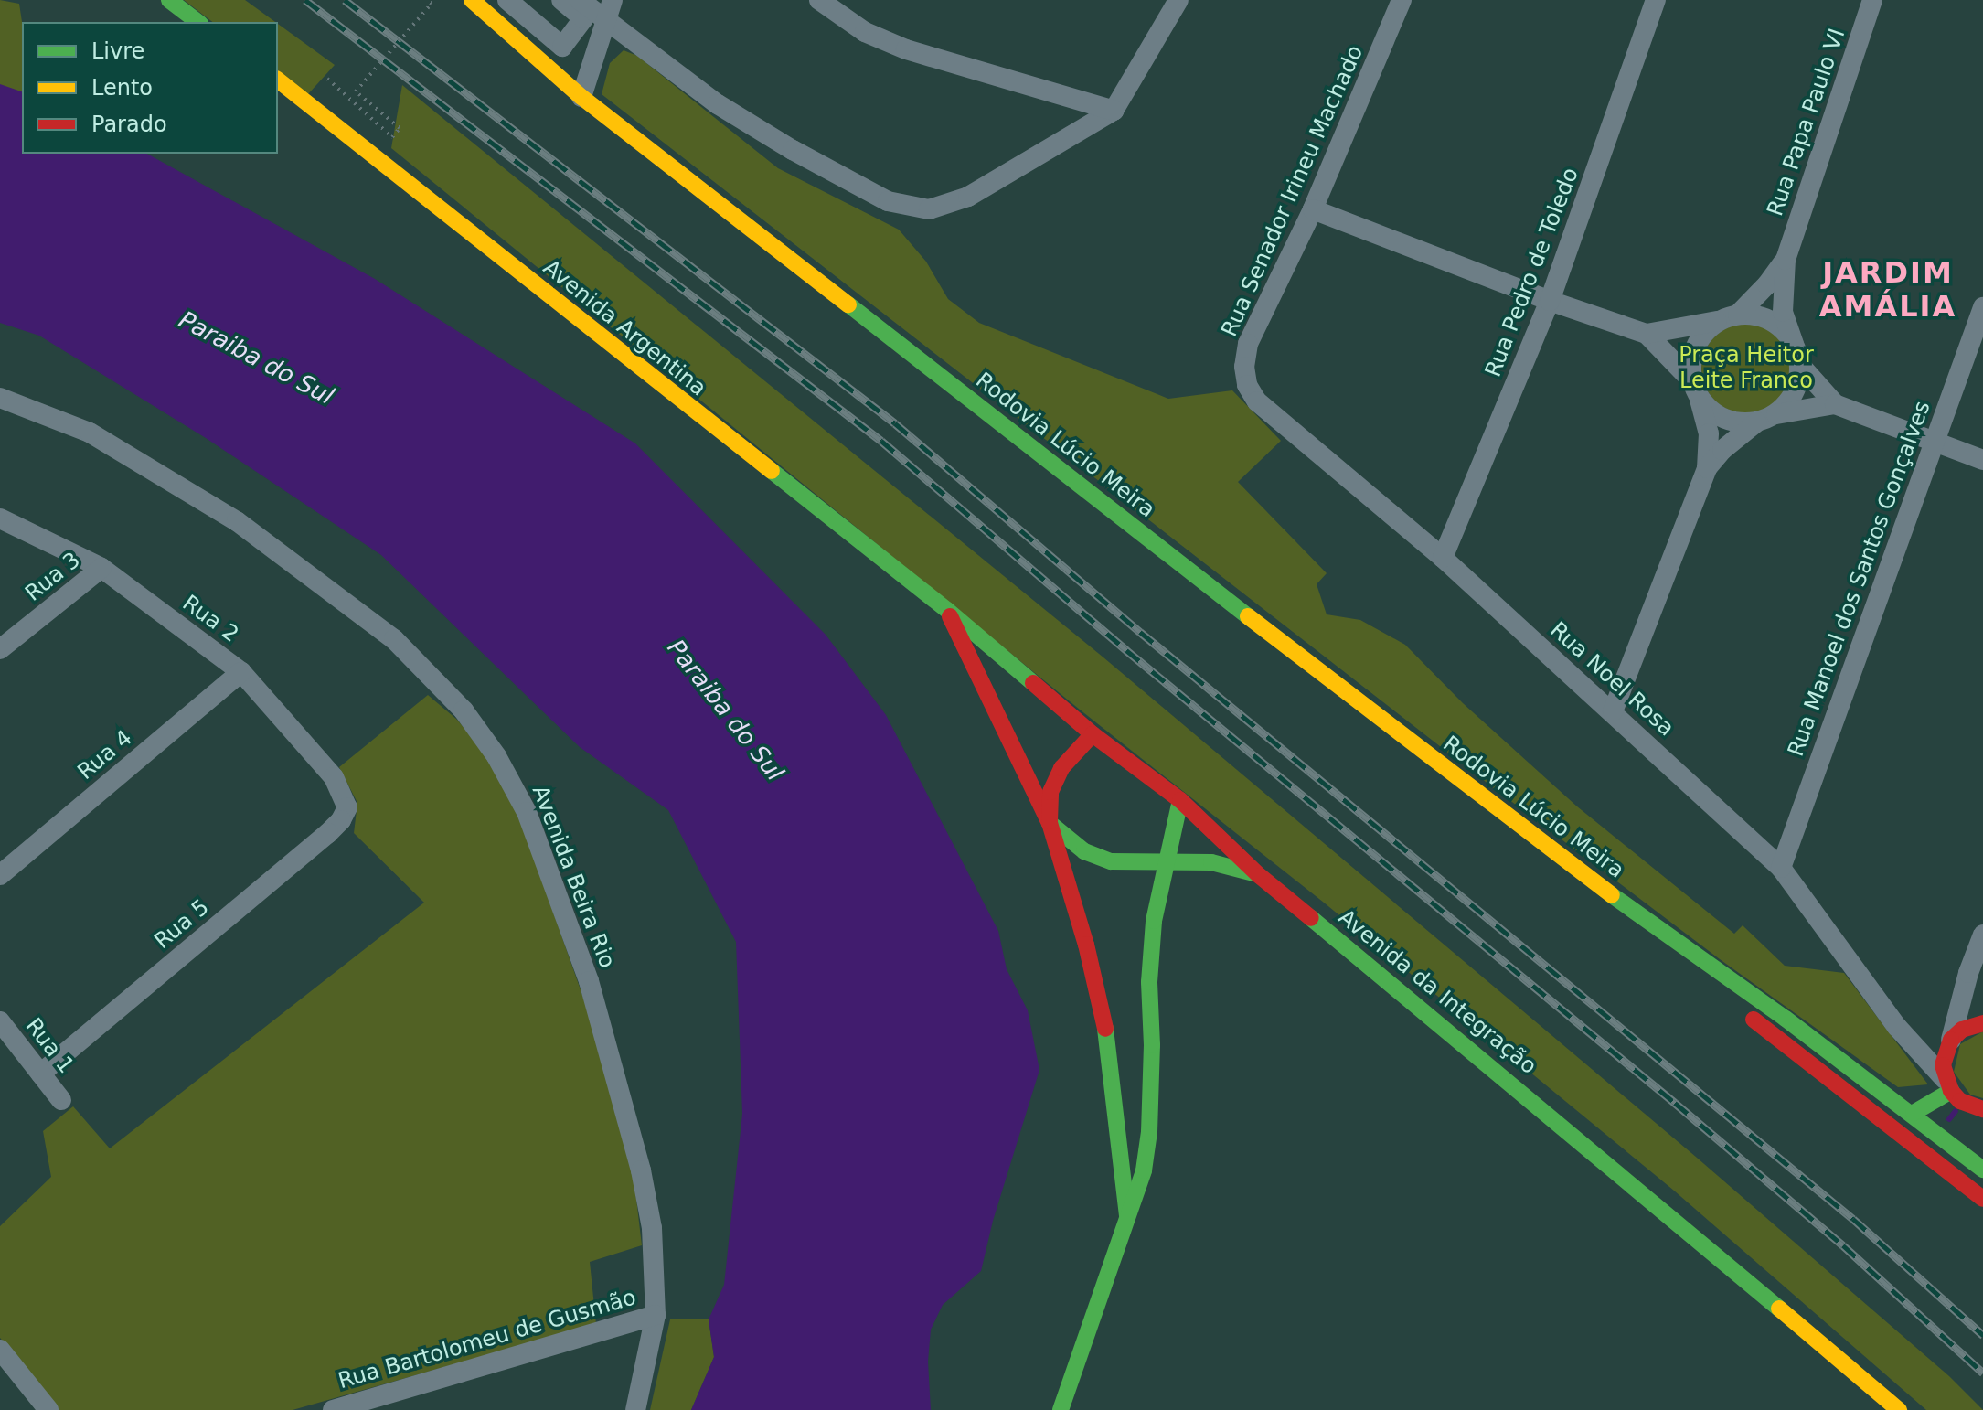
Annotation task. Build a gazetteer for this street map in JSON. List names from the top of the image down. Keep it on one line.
{"streets":{"street":["Rua Papa Paulo VI","Rua Senador Irineu Machado","Rua Pedro de Toledo","Avenida Argentina","Rodovia Lúcio Meira","Rua 3","Rua Manoel dos Santos Gonçalves","Rua 2","Rua Noel Rosa","Rua 4","Avenida Beira Rio","Rua 5","Avenida da Integração","Rua 1","Rua Bartolomeu de Gusmão"]},"crossings":[["Rua Senador Irineu Machado","Rua Noel Rosa"],["Rua Pedro de Toledo","Rua Noel Rosa"],["Avenida Argentina","Avenida da Integração"],["Rua 3","Rua 2"],["Rua Manoel dos Santos Gonçalves","Rua Noel Rosa"],["Rua 2","Rua 4"],["Rua 2","Rua 5"],["Avenida Beira Rio","Rua Bartolomeu de Gusmão"],["Rua 5","Rua 1"]],"districts":["JARDIM AMÁLIA"],"water":["Paraiba do Sul"],"parks":["Praça Heitor Leite Franco"],"legend":["Livre","Lento","Parado"]}
